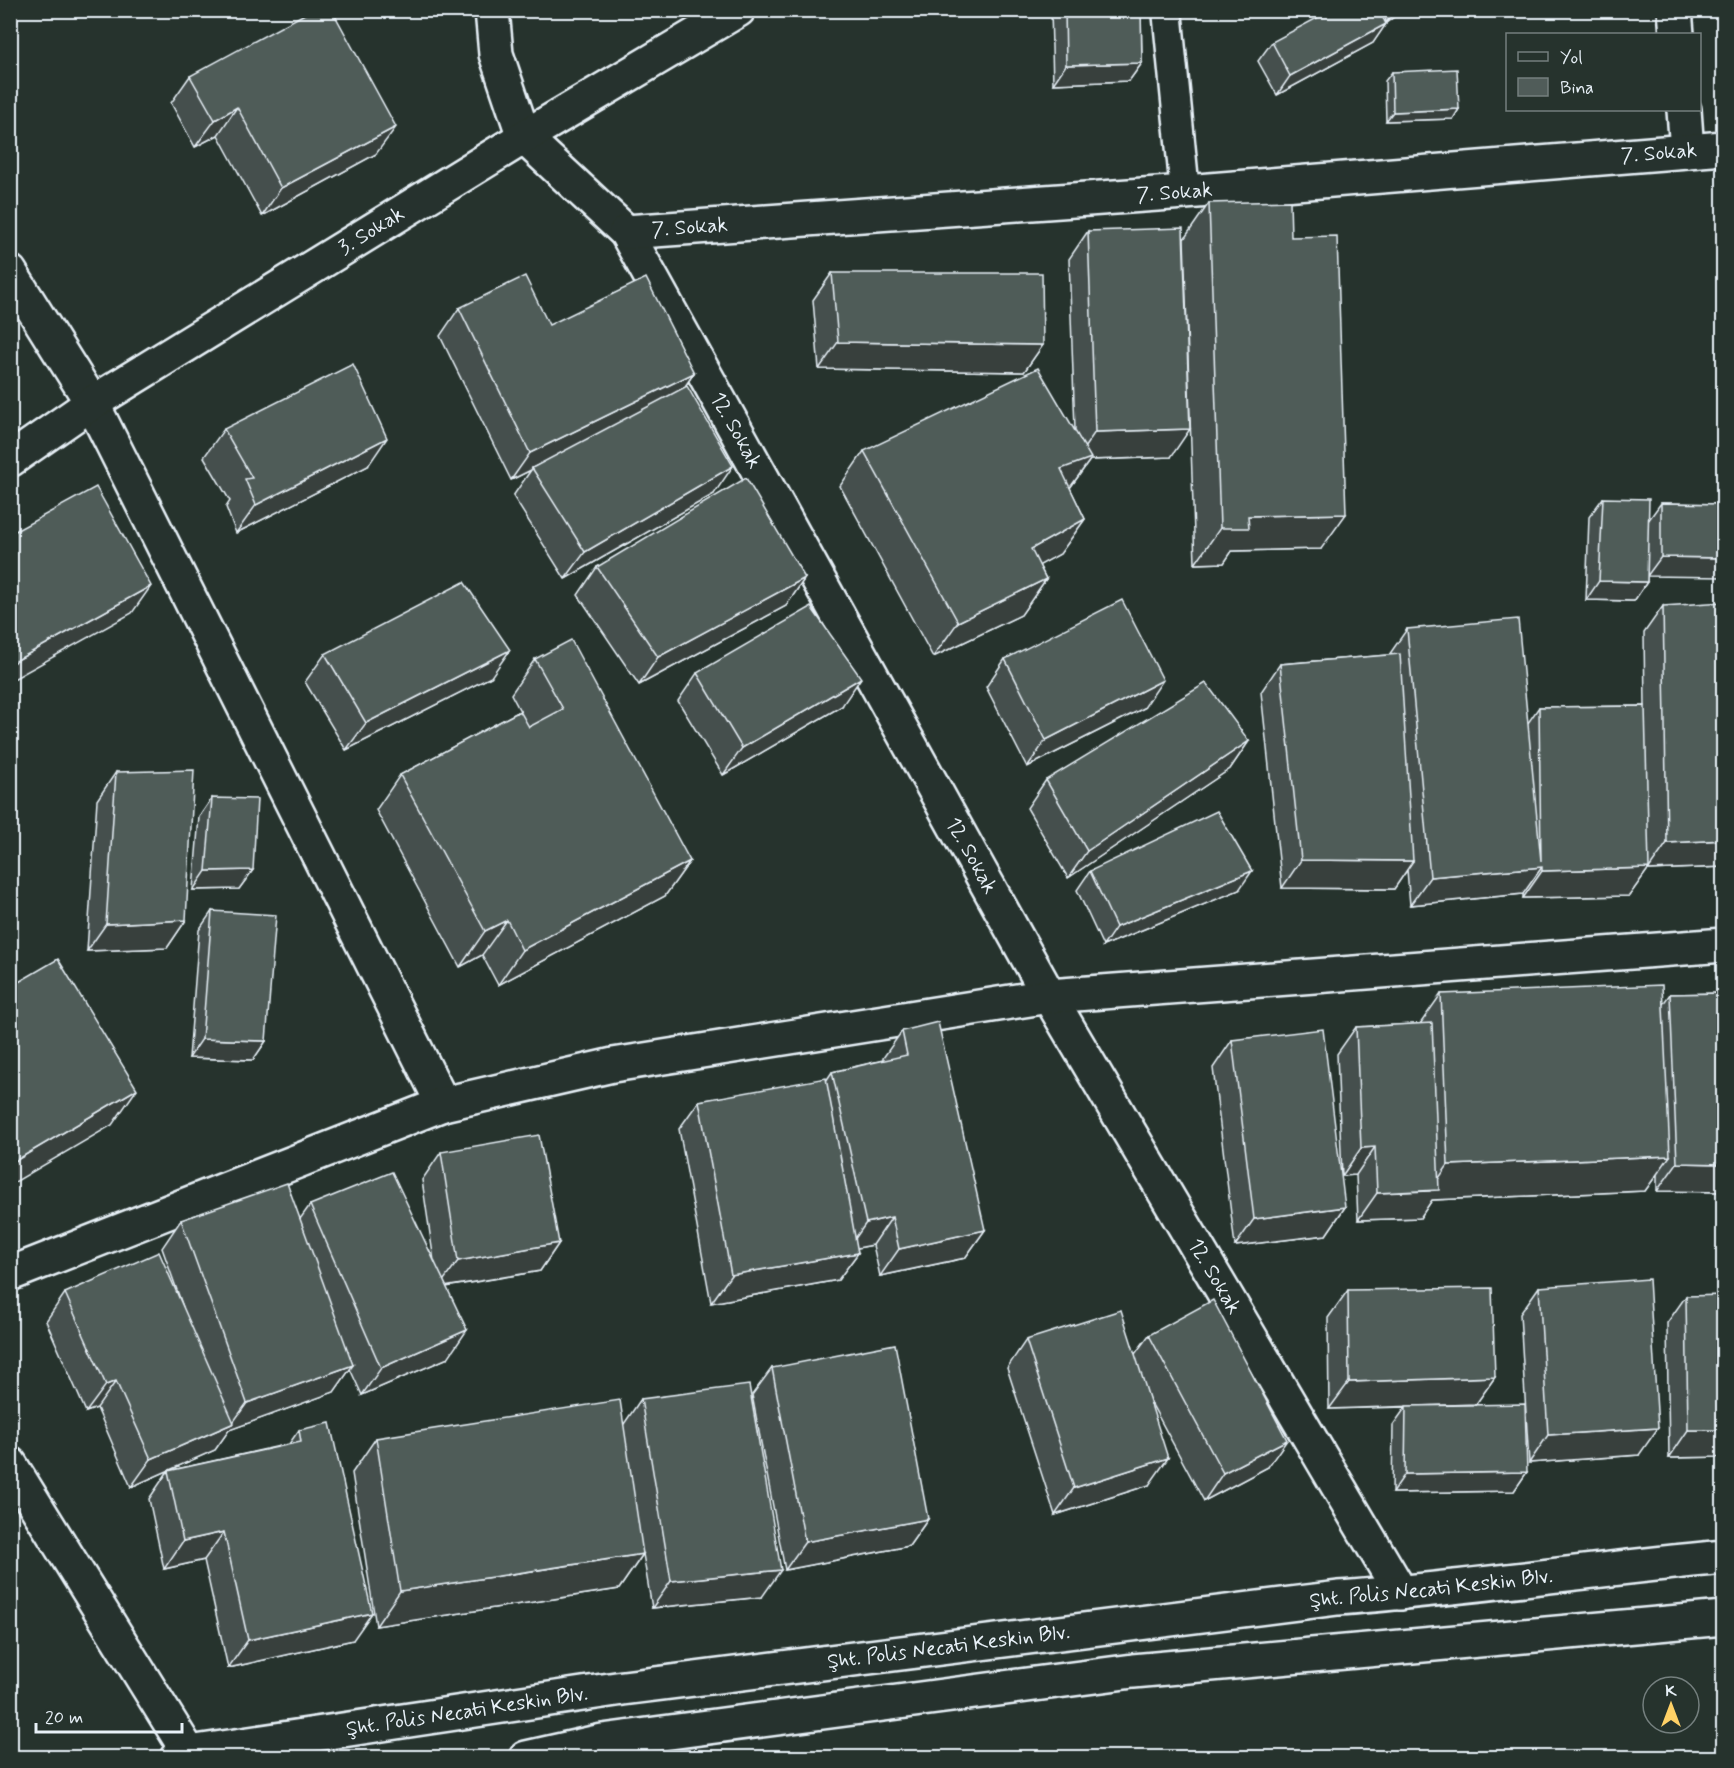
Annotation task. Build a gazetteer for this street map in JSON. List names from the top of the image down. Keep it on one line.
{"streets":{"street":["7. Sokak","3. Sokak","12. Sokak","Şht. Polis Necati Keskin Blv."]},"crossings":[["7. Sokak","12. Sokak"],["3. Sokak","12. Sokak"],["12. Sokak","Şht. Polis Necati Keskin Blv."]],"legend":["Yol","Bina"],"scale_bar":"20 m","north":"top"}
